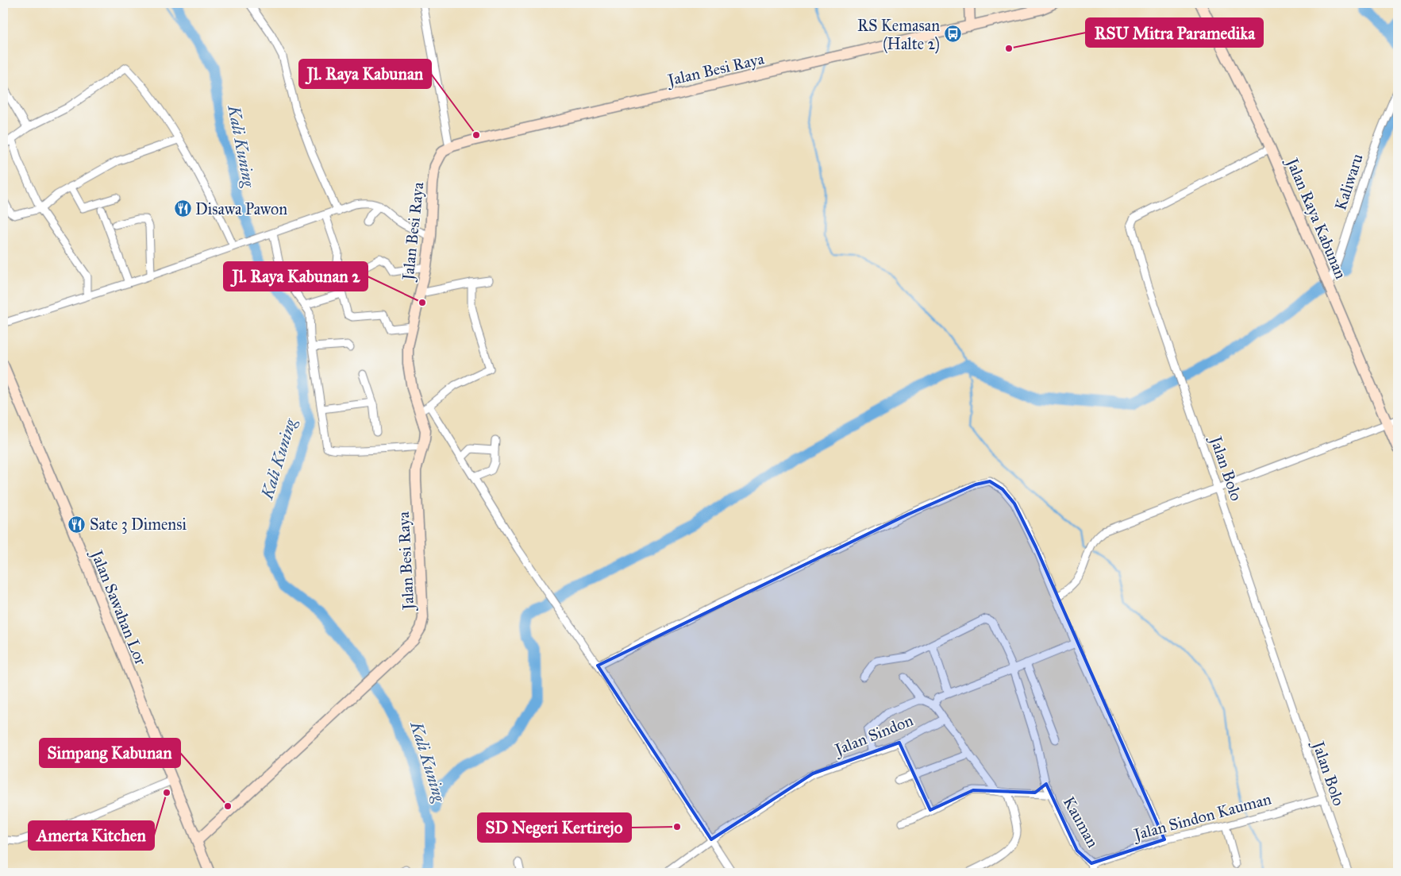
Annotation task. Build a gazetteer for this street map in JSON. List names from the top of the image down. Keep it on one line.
{"streets":{"street":["Jalan Besi Raya","Kaliwaru","Jalan Raya Kabunan","Jalan Bolo","Jalan Sawahan Lor","Jalan Sindon","Jalan Sindon Kauman","Kauman"]},"crossings":[["Jalan Besi Raya","Jalan Sawahan Lor"],["Kaliwaru","Jalan Raya Kabunan"],["Jalan Raya Kabunan","Jalan Bolo"],["Jalan Bolo","Jalan Sindon Kauman"],["Jalan Sindon Kauman","Kauman"]],"water":["Kali Kuning"],"places":{"bus stop":["RS Kemasan (Halte 2)"],"other":["RSU Mitra Paramedika","Jl. Raya Kabunan","Jl. Raya Kabunan 2","Amerta Kitchen","Simpang Kabunan","SD Negeri Kertirejo"],"restaurant":["Disawa Pawon","Sate 3 Dimensi"]}}
